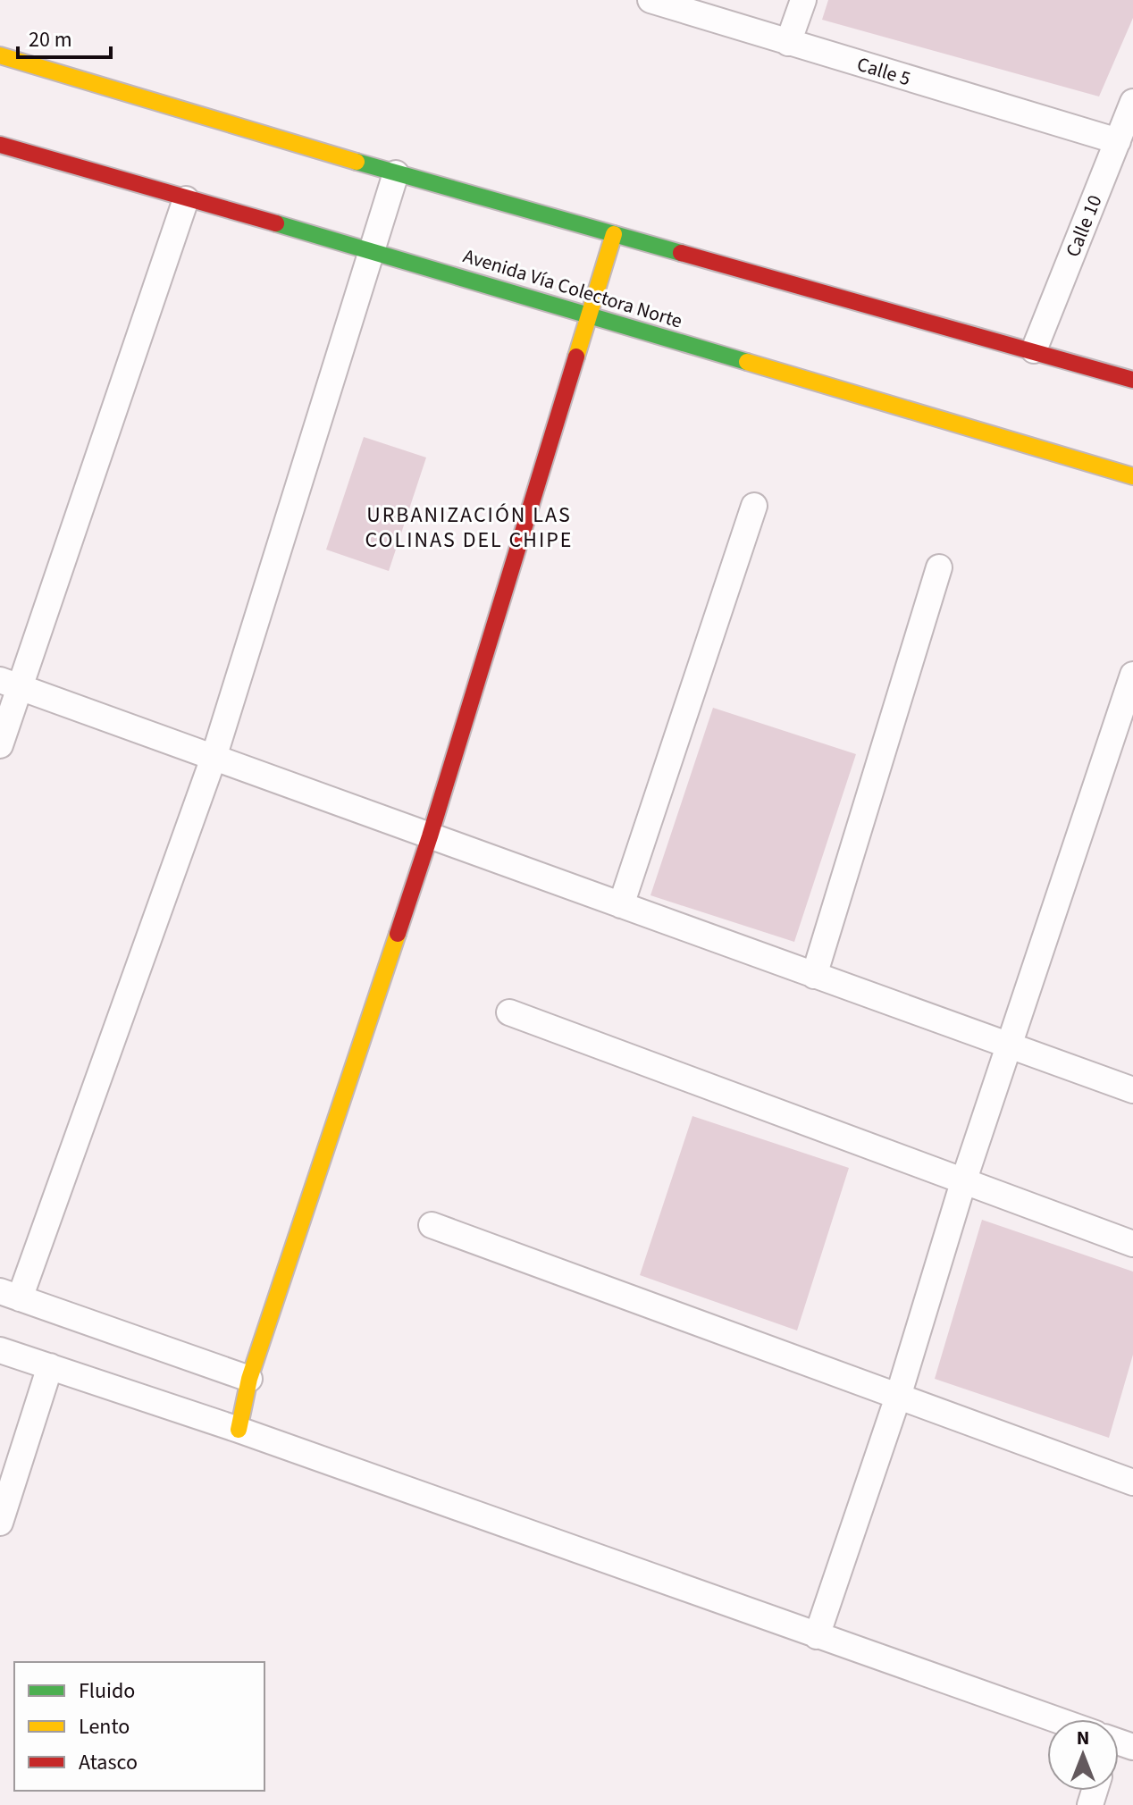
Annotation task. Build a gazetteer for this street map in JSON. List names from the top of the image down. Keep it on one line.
{"streets":{"street":["Calle 5","Calle 10","Avenida Vía Colectora Norte"]},"crossings":[["Calle 5","Calle 10"]],"districts":["URBANIZACIÓN LAS COLINAS DEL CHIPE"],"legend":["Fluido","Lento","Atasco"],"scale_bar":"20 m","north":"top"}
